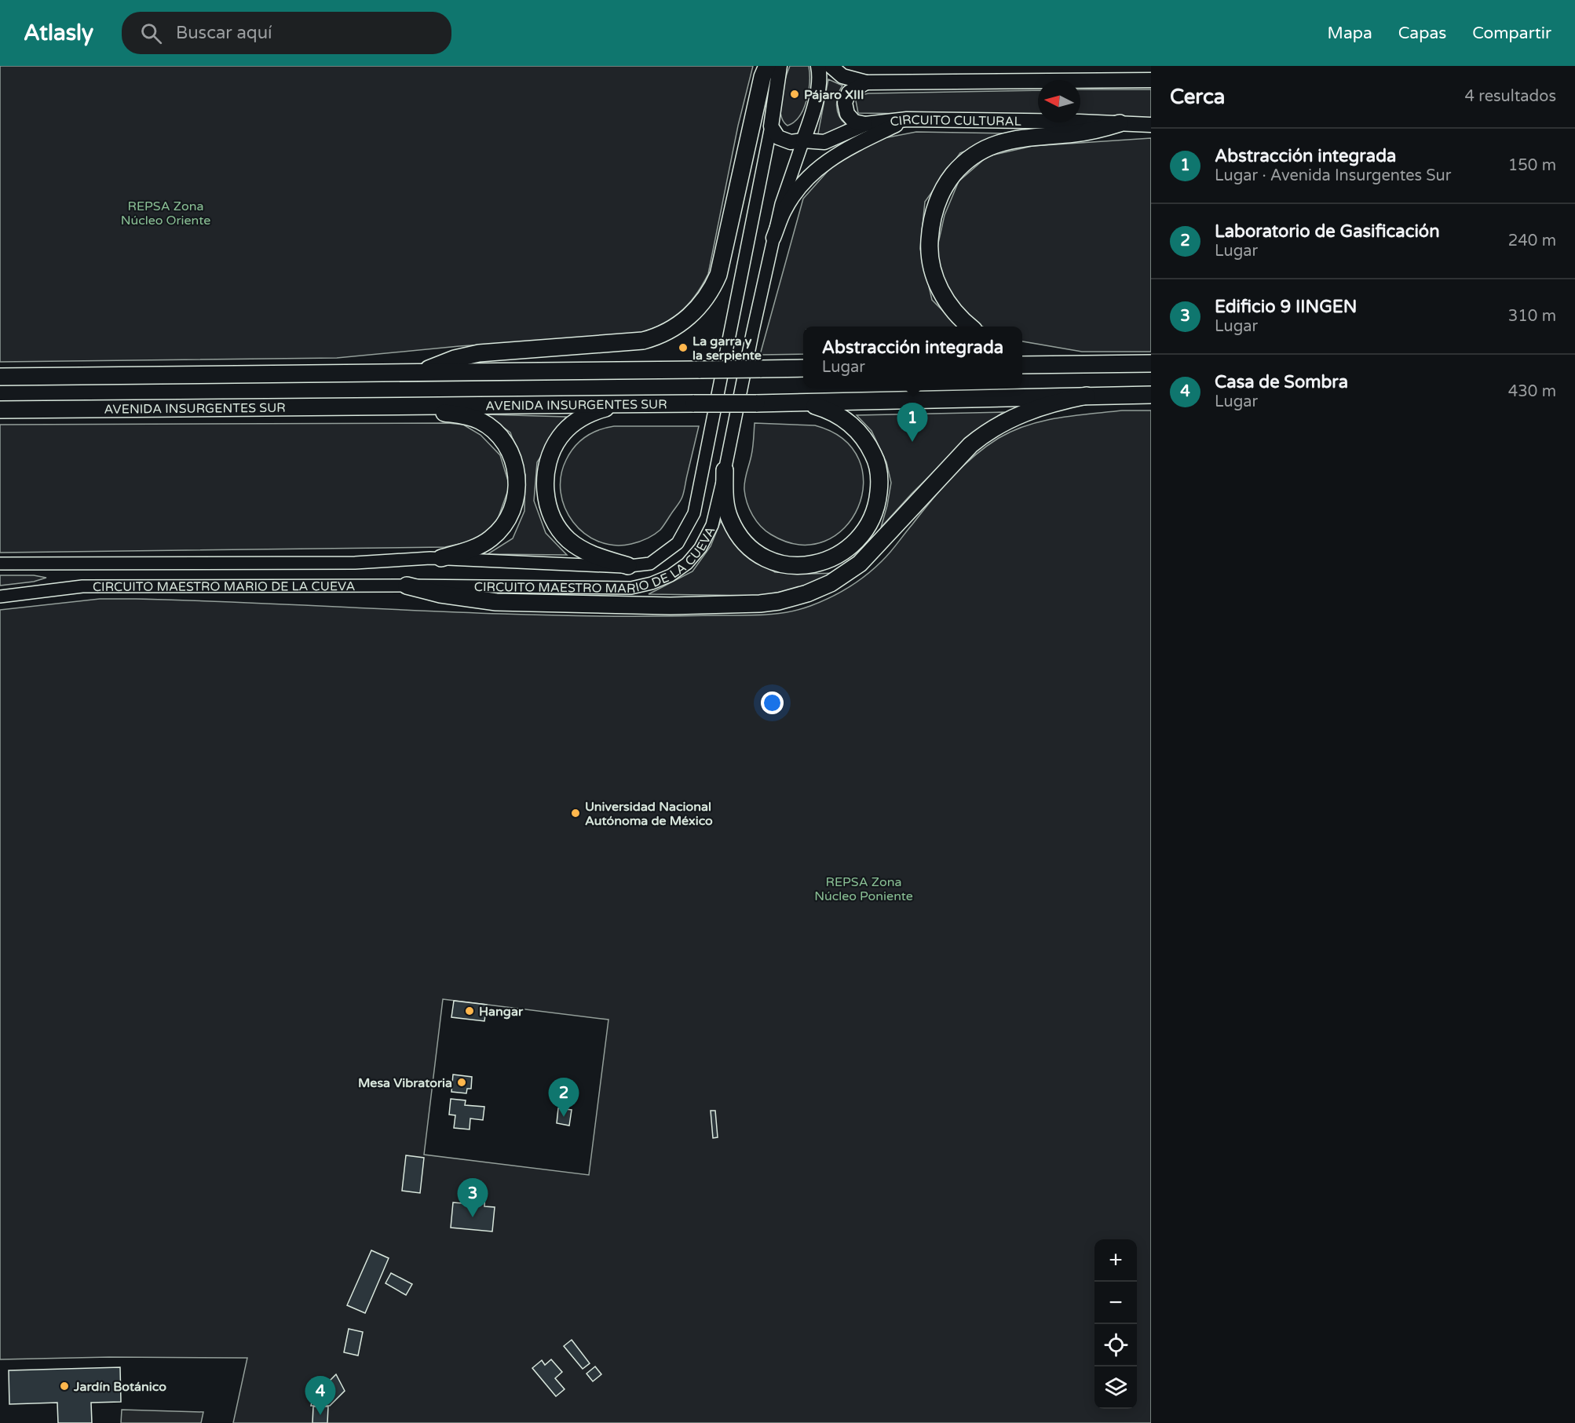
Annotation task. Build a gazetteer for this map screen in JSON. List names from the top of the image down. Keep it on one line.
{"streets":{"main road":["AVENIDA INSURGENTES SUR"],"street":["CIRCUITO CULTURAL","CIRCUITO MAESTRO MARIO DE LA CUEVA"]},"crossings":[["CIRCUITO CULTURAL","CIRCUITO MAESTRO MARIO DE LA CUEVA"]],"parks":["REPSA Zona Núcleo Oriente","REPSA Zona Núcleo Poniente"],"places":["Pájaro XIII","La garra y la serpiente","Universidad Nacional Autónoma de México","Hangar","Mesa Vibratoria","Jardín Botánico"],"north":"left","page":{"header":"Atlasly","search":"Buscar aquí","nav":["Mapa","Capas","Compartir"],"heading":["Cerca","4 resultados"],"list":[{"mark":"1","name":"Abstracción integrada","note":"Lugar · Avenida Insurgentes Sur","value":"150 m"},{"mark":"2","name":"Laboratorio de Gasificación","note":"Lugar","value":"240 m"},{"mark":"3","name":"Edificio 9 IINGEN","note":"Lugar","value":"310 m"},{"mark":"4","name":"Casa de Sombra","note":"Lugar","value":"430 m"}],"popup":["Abstracción integrada","Lugar"],"pins":["1","2","3","4"],"map_buttons":["+","−"]}}
